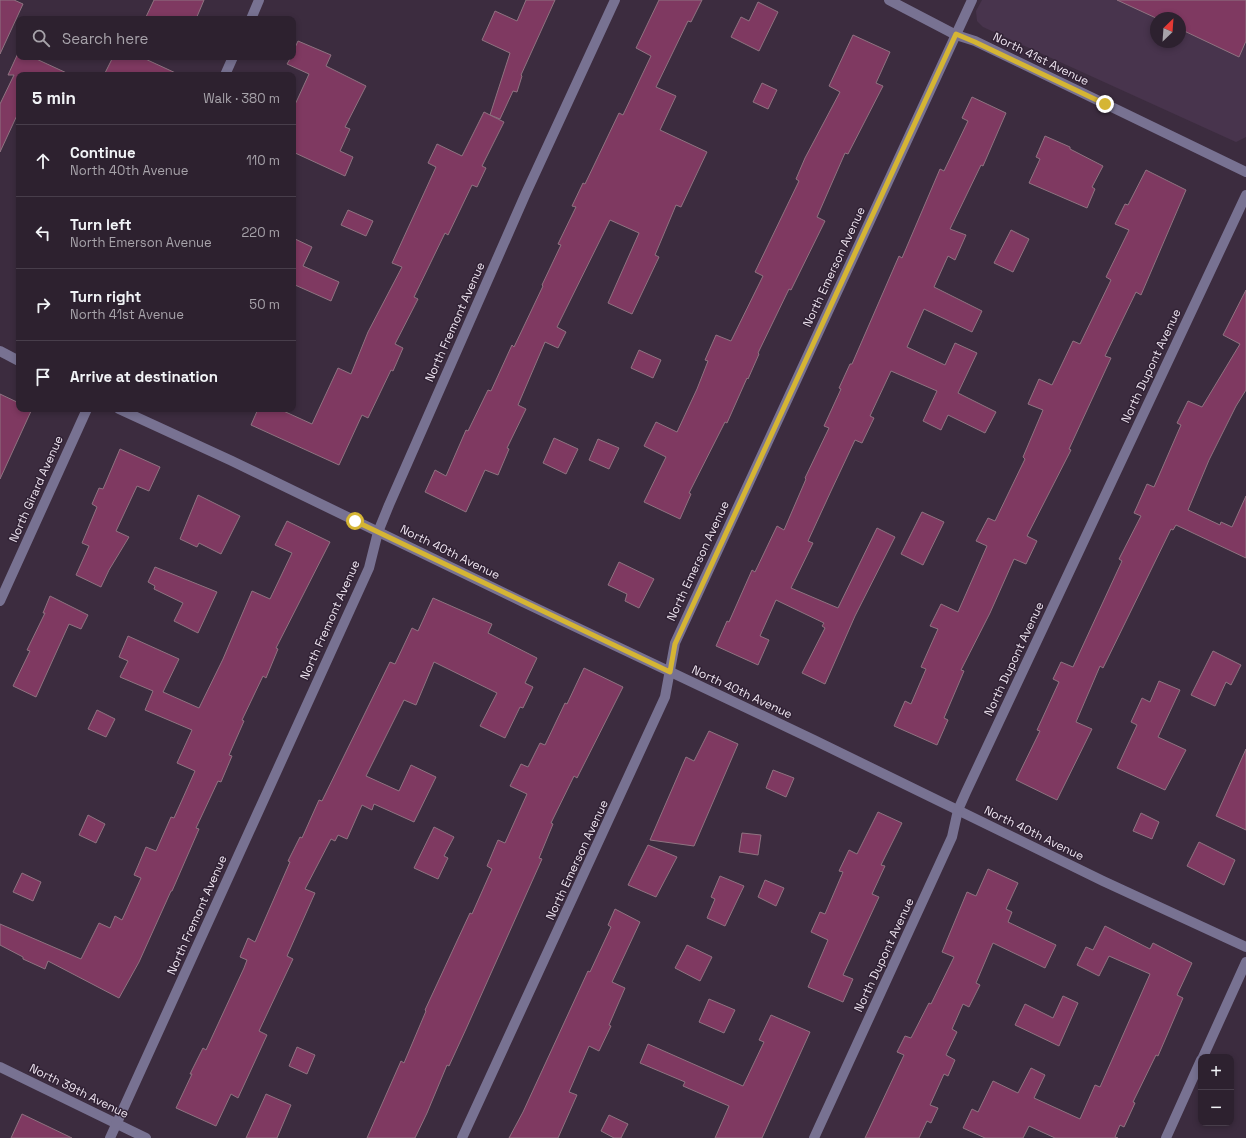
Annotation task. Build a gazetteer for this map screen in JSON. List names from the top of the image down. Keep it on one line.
{"streets":{"street":["North 41st Avenue","North Emerson Avenue","North Fremont Avenue","North Dupont Avenue","North Girard Avenue","North 40th Avenue","North 39th Avenue"]},"crossings":[["North 41st Avenue","North Emerson Avenue"],["North Emerson Avenue","North 40th Avenue"],["North Fremont Avenue","North 40th Avenue"],["North Fremont Avenue","North 39th Avenue"],["North Dupont Avenue","North 40th Avenue"]],"north":"top right","page":{"search":"Search here","heading":["5 min","Walk · 380 m"],"list":[["Continue","North 40th Avenue","110 m"],["Turn left","North Emerson Avenue","220 m"],["Turn right","North 41st Avenue","50 m"],"Arrive at destination"],"map_buttons":["+","−"]}}
